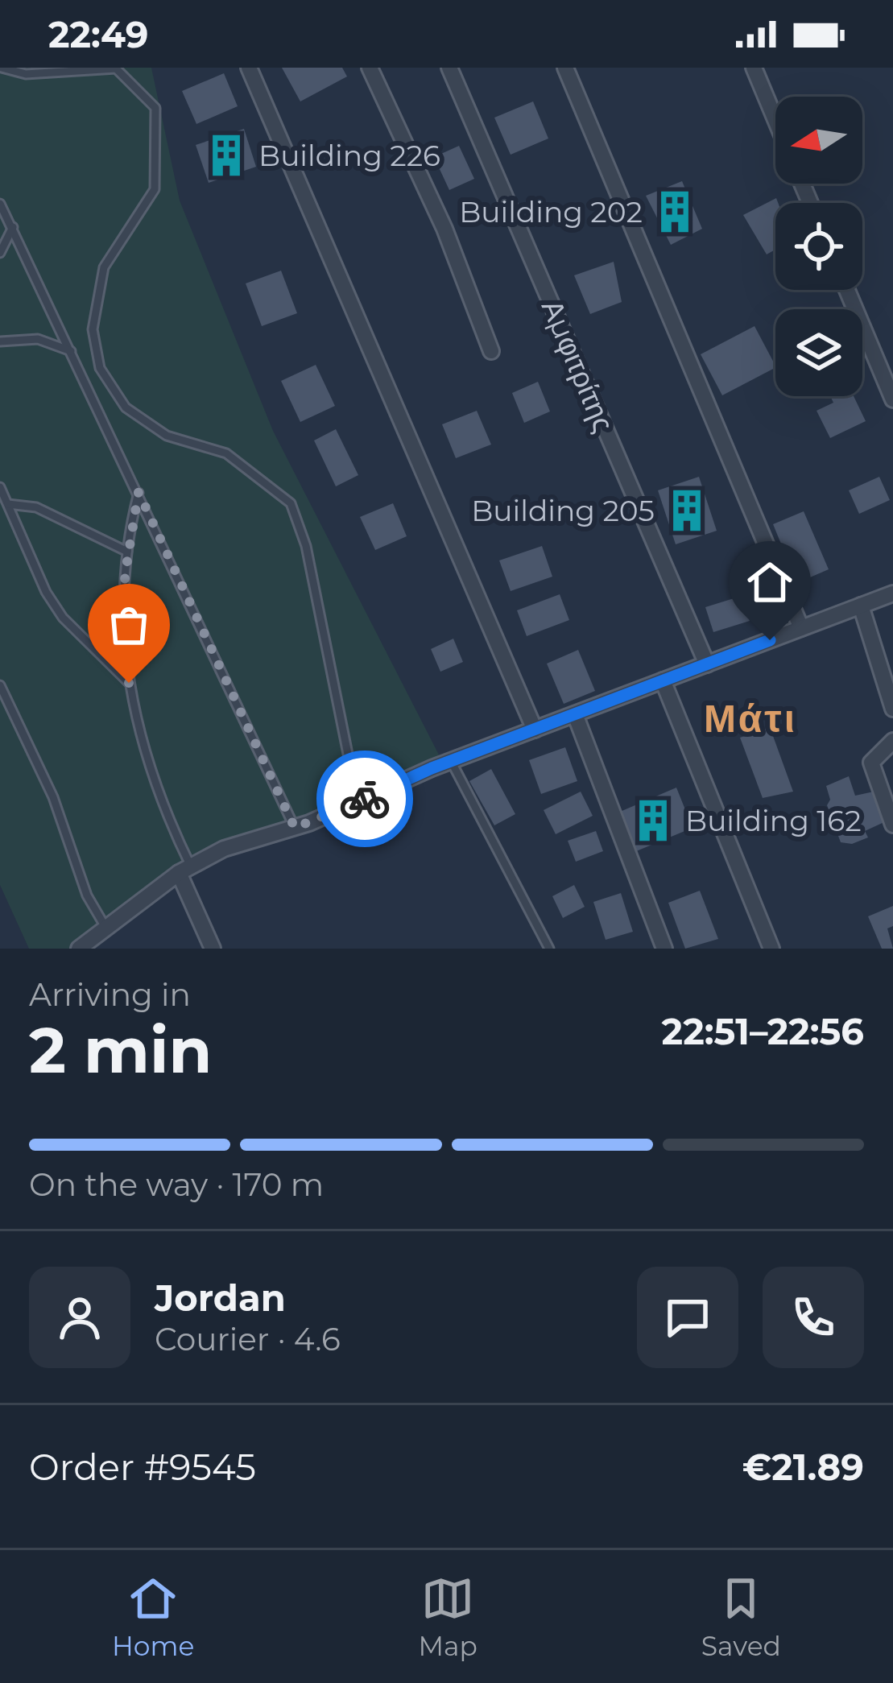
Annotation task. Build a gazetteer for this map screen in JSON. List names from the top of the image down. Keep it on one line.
{"streets":{"street":["Αμφιτρίτης"]},"districts":["Μάτι"],"places":{"building":["Building 226","Building 202","Building 205","Building 162"]},"north":"left","page":{"status":"22:49","heading":["2 min","Arriving in","22:51–22:56"],"panel":["Jordan","Courier · 4.6","Order #9545","€21.89"],"bar":"On the way · 170 m","tabs":["Home","Map","Saved"]}}
